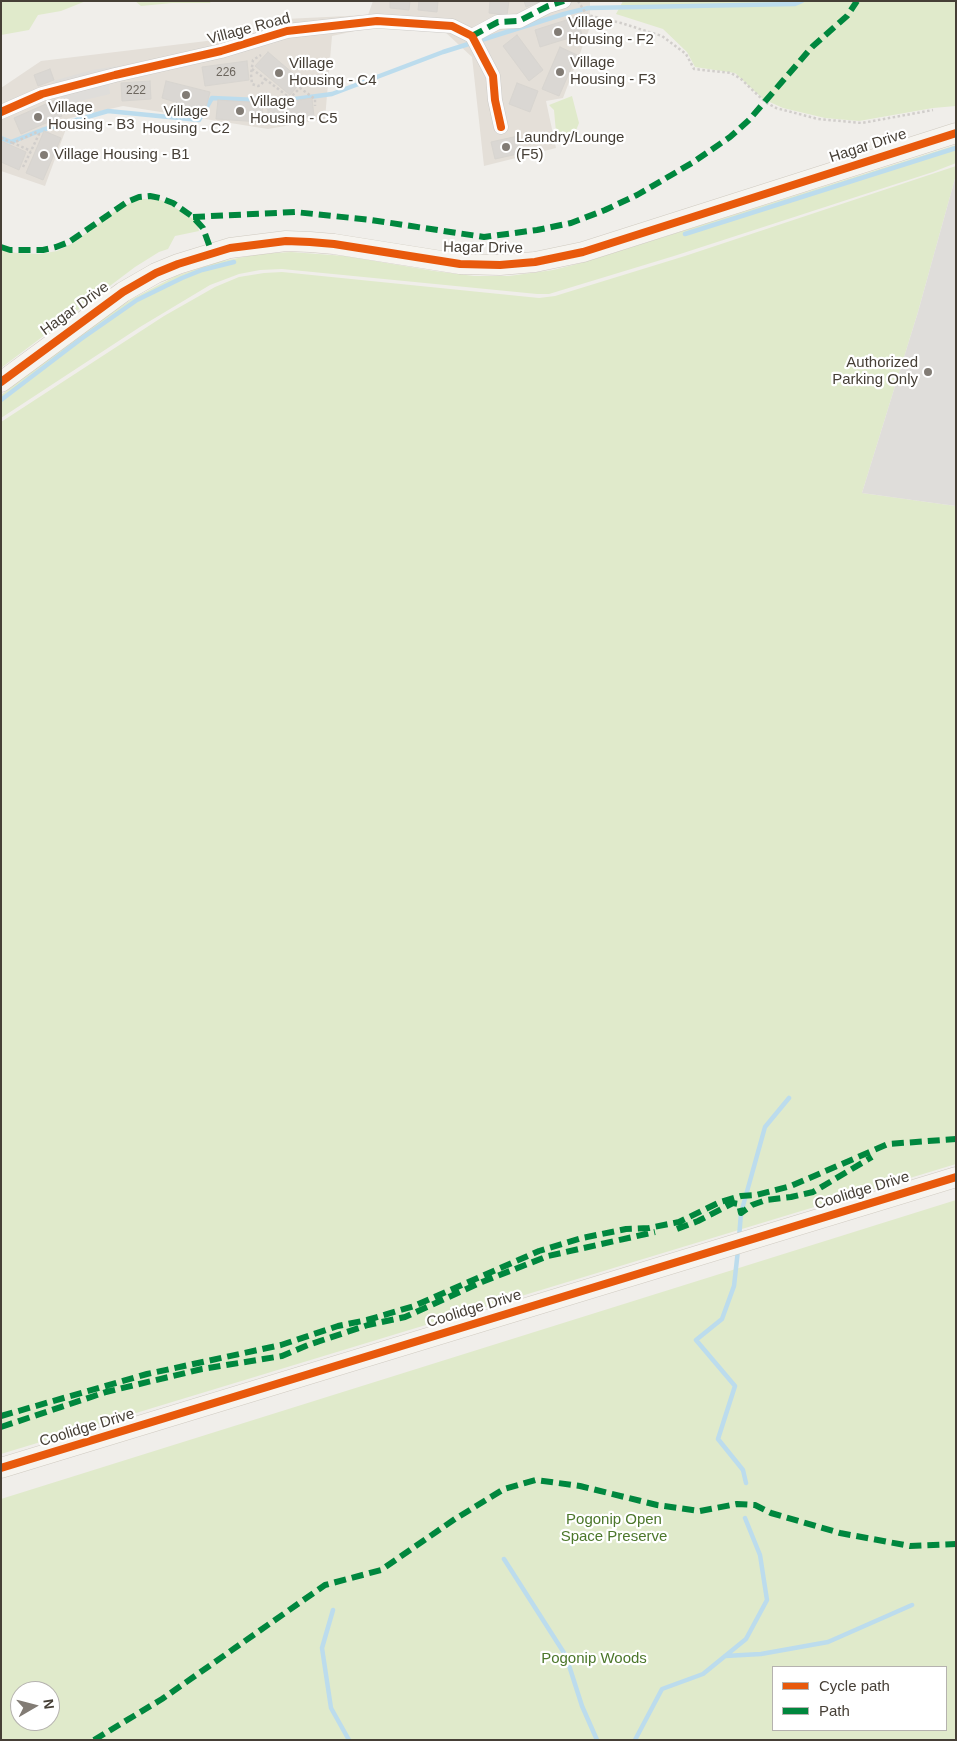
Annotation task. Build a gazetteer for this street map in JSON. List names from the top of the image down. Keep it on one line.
{"streets":{"main road":["Hagar Drive","Coolidge Drive"],"street":["Village Road"]},"parks":["Pogonip Open Space Preserve","Pogonip Woods"],"places":["Village Housing - F2","Village Housing - F3","Village Housing - C4","Village Housing - C2","Village Housing - C5","Village Housing - B3","Laundry/Lounge (F5)","Village Housing - B1","Authorized Parking Only"],"house_numbers":["226","222"],"legend":["Cycle path","Path"],"north":"right"}
